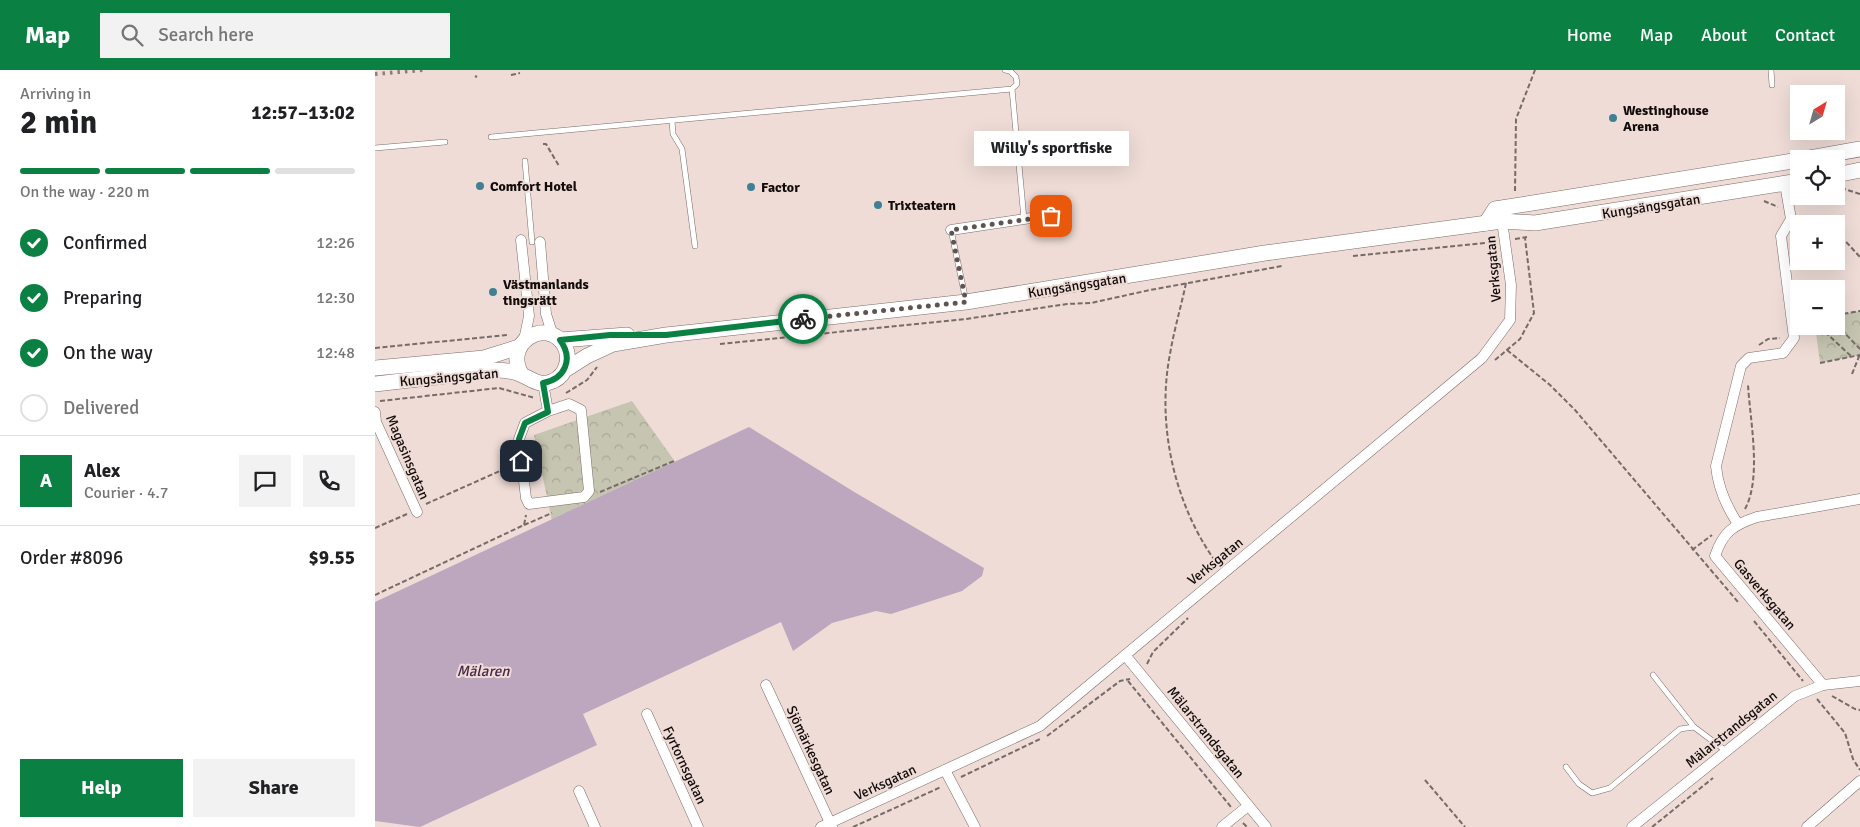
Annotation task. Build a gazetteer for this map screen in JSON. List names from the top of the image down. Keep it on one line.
{"streets":{"main road":["Kungsängsgatan"],"street":["Verksgatan","Magasinsgatan","Gasverksgatan","Mälarstrandsgatan","Sjömärkesgatan","Fyrtornsgatan"]},"crossings":[["Kungsängsgatan","Verksgatan"],["Verksgatan","Mälarstrandsgatan"],["Verksgatan","Sjömärkesgatan"],["Gasverksgatan","Mälarstrandsgatan"]],"water":["Mälaren"],"places":["Westinghouse Arena","Comfort Hotel","Factor","Trixteatern","Willy's sportfiske","Västmanlands tingsrätt"],"north":"top right","page":{"header":"Map","search":"Search here","nav":["Home","Map","About","Contact"],"heading":["2 min","Arriving in","12:57–13:02"],"panel":["Alex","Courier · 4.7","Order #8096","$9.55"],"map_buttons":["+","−"],"bubble":"Willy's sportfiske","bar":"On the way · 220 m","list":[["Confirmed","12:26"],["Preparing","12:30"],["On the way","12:48"],"Delivered"],"round":"A","buttons":["Help","Share"]}}
